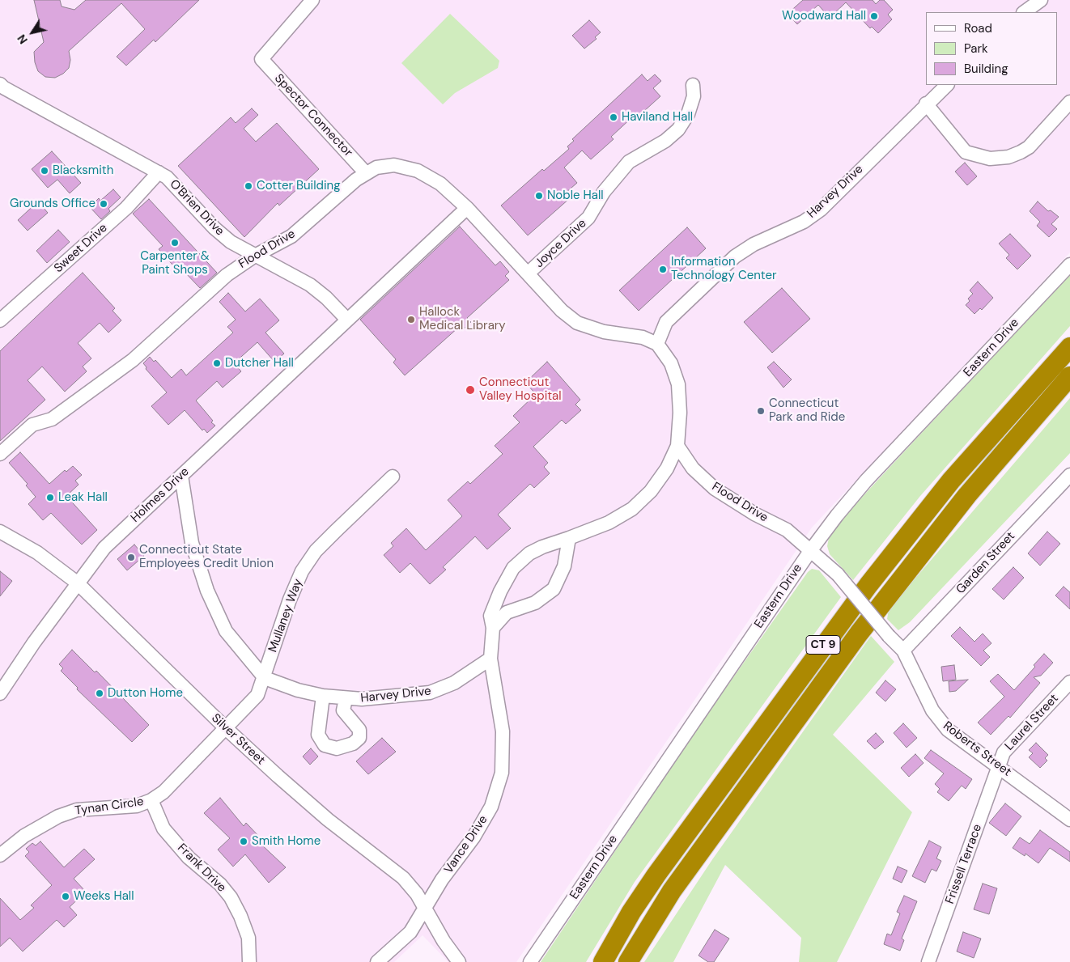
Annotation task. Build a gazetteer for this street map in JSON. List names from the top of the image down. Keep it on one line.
{"streets":{"highway":["CT 9"],"street":["Spector Connector","Harvey Drive","O'Brien Drive","Joyce Drive","Sweet Drive","Flood Drive","Eastern Drive","Holmes Drive","Garden Street","Mullaney Way","Laurel Street","Silver Street","Roberts Street","Tynan Circle","Vance Drive","Frissell Terrace","Frank Drive"]},"crossings":[["Spector Connector","Flood Drive"],["Harvey Drive","Flood Drive"],["Harvey Drive","Mullaney Way"],["Harvey Drive","Vance Drive"],["O'Brien Drive","Sweet Drive"],["O'Brien Drive","Flood Drive"],["O'Brien Drive","Holmes Drive"],["Joyce Drive","Flood Drive"],["Flood Drive","Eastern Drive"],["Flood Drive","Holmes Drive"],["Flood Drive","Roberts Street"],["Eastern Drive","Roberts Street"],["Holmes Drive","Silver Street"],["Garden Street","Roberts Street"],["Mullaney Way","Silver Street"],["Mullaney Way","Tynan Circle"],["Laurel Street","Roberts Street"],["Laurel Street","Frissell Terrace"],["Silver Street","Tynan Circle"],["Silver Street","Vance Drive"],["Roberts Street","Frissell Terrace"],["Tynan Circle","Frank Drive"]],"places":["Woodward Hall","Haviland Hall","Blacksmith","Cotter Building","Noble Hall","Grounds Office","Carpenter & Paint Shops","Information Technology Center","Hallock Medical Library","Dutcher Hall","Connecticut Valley Hospital","Connecticut Park and Ride","Leak Hall","Connecticut State Employees Credit Union","Dutton Home","Smith Home","Weeks Hall"],"legend":["Road","Park","Building"],"north":"bottom left"}
